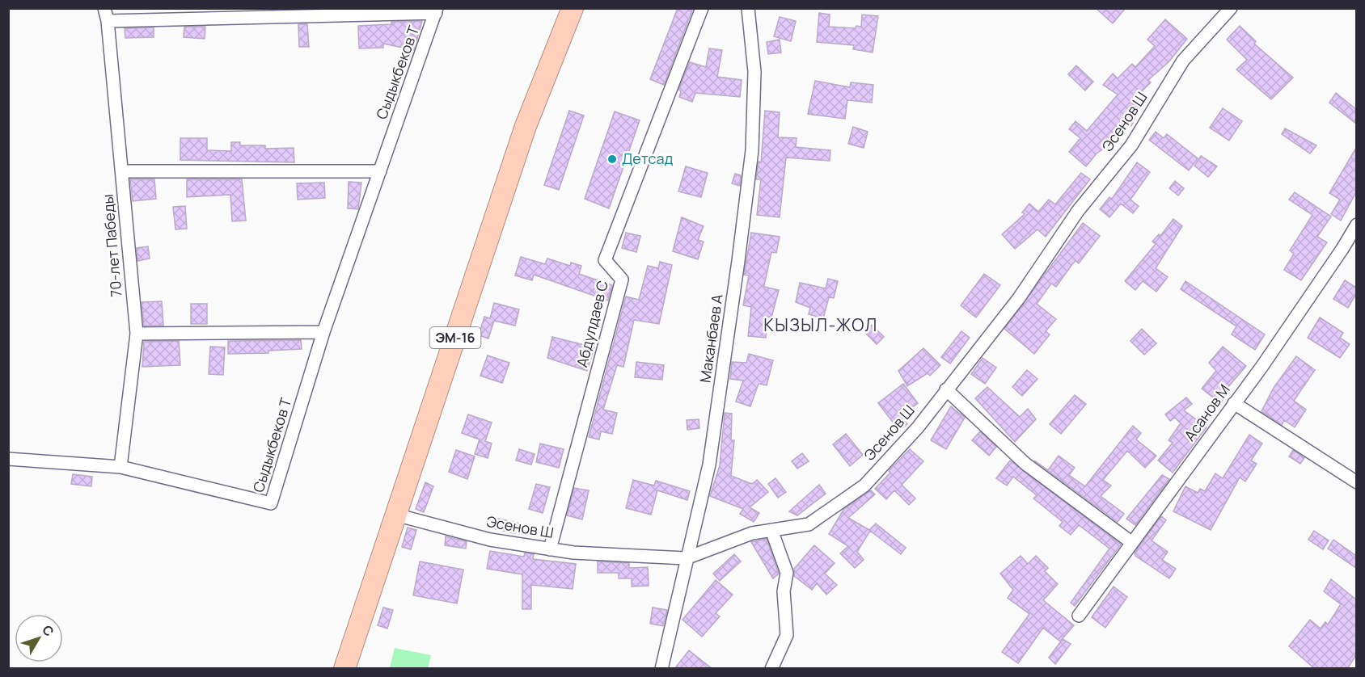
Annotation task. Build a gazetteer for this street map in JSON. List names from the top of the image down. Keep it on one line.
{"streets":{"highway":["ЭМ-16"],"street":["Сыдыкбеков Т","Эсенов Ш","70-лет Пабеды","Абдулдаев С","Маканбаев А","Асанов М"]},"crossings":[["Сыдыкбеков Т","70-лет Пабеды"],["Эсенов Ш","Абдулдаев С"],["Эсенов Ш","ЭМ-16"],["Эсенов Ш","Маканбаев А"]],"districts":["КЫЗЫЛ-ЖОЛ"],"places":["Детсад"],"north":"top right"}
